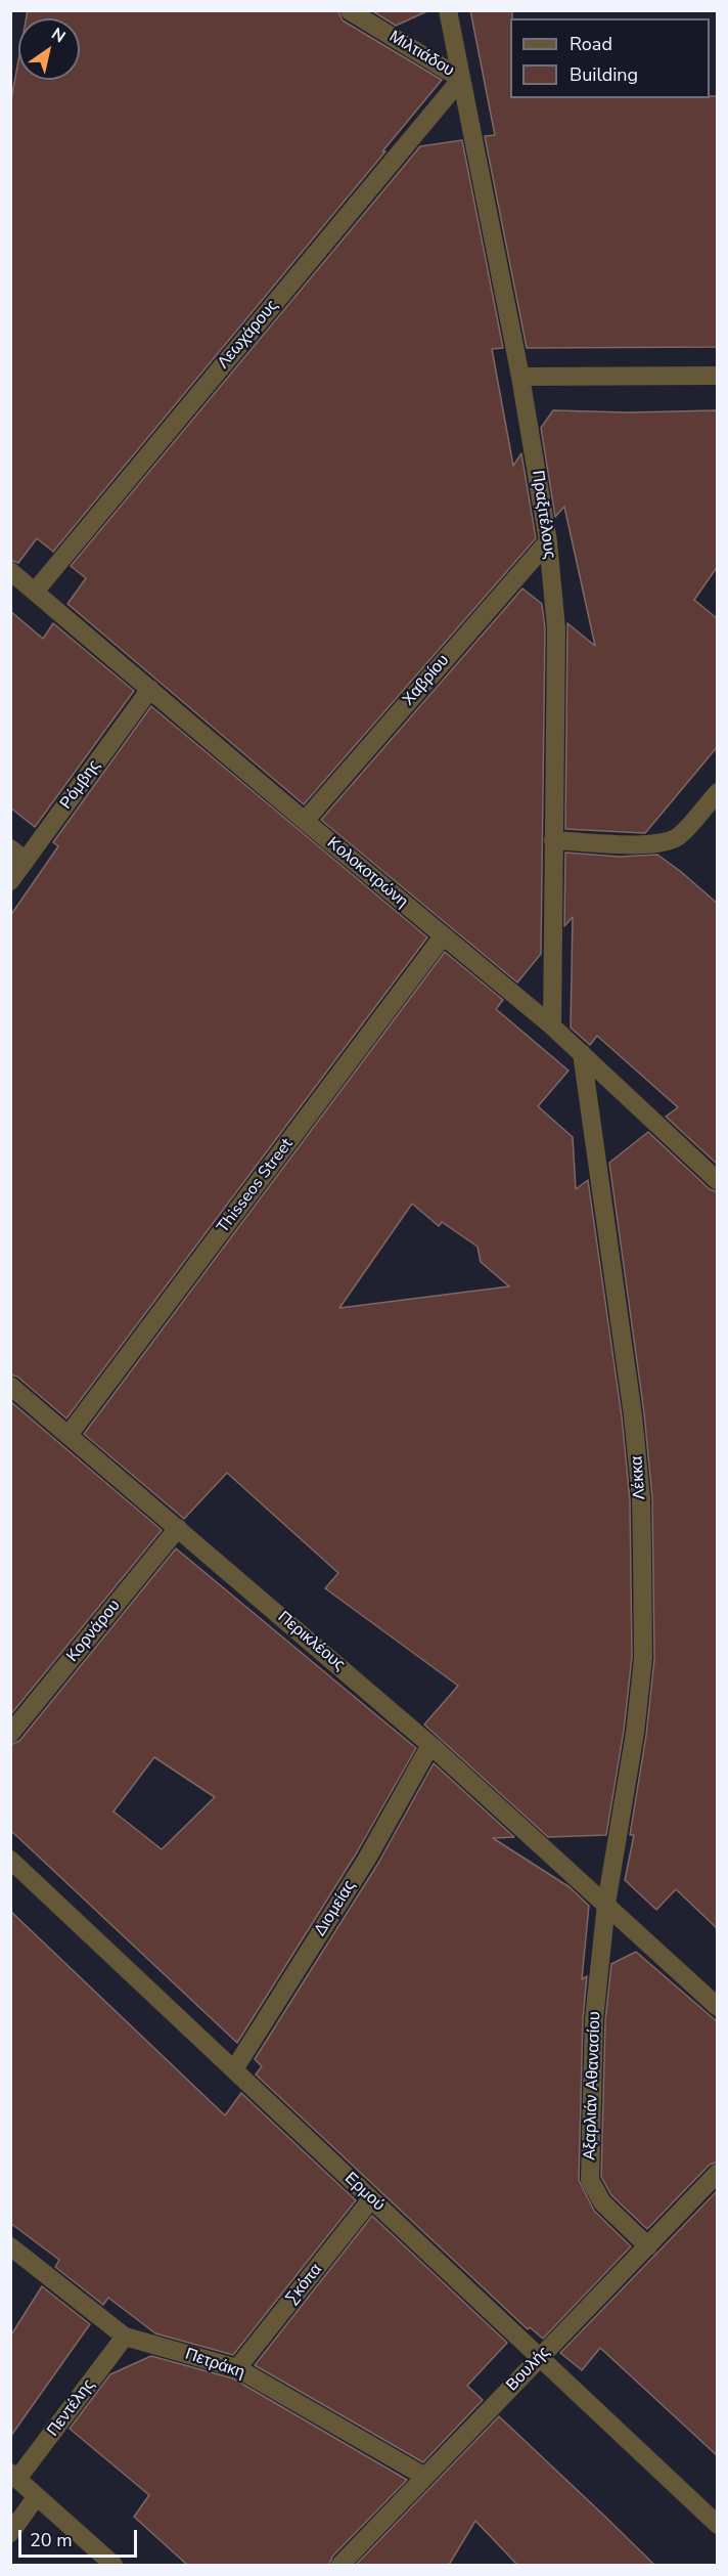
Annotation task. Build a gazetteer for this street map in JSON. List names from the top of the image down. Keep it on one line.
{"streets":{"street":["Μιλτιάδου","Λεωχάρους","Πραξιτέλους","Χαβρίου","Ρόμβης","Κολοκοτρώνη","Thisseos Street","Λέκκα","Κορνάρου","Περικλέους","Διομείας","Αξαρλιάν Αθανασίου","Ερμού","Σκόπα","Πετράκη","Βουλής","Πεντέλης"]},"crossings":[["Μιλτιάδου","Λεωχάρους"],["Μιλτιάδου","Πραξιτέλους"],["Λεωχάρους","Πραξιτέλους"],["Λεωχάρους","Κολοκοτρώνη"],["Πραξιτέλους","Χαβρίου"],["Πραξιτέλους","Κολοκοτρώνη"],["Χαβρίου","Κολοκοτρώνη"],["Ρόμβης","Κολοκοτρώνη"],["Κολοκοτρώνη","Thisseos Street"],["Κολοκοτρώνη","Λέκκα"],["Thisseos Street","Περικλέους"],["Λέκκα","Περικλέους"],["Λέκκα","Αξαρλιάν Αθανασίου"],["Κορνάρου","Περικλέους"],["Περικλέους","Διομείας"],["Περικλέους","Αξαρλιάν Αθανασίου"],["Διομείας","Ερμού"],["Αξαρλιάν Αθανασίου","Βουλής"],["Ερμού","Σκόπα"],["Ερμού","Βουλής"],["Σκόπα","Πετράκη"],["Πετράκη","Βουλής"],["Πετράκη","Πεντέλης"]],"legend":["Road","Building"],"scale_bar":"20 m","north":"top right"}
